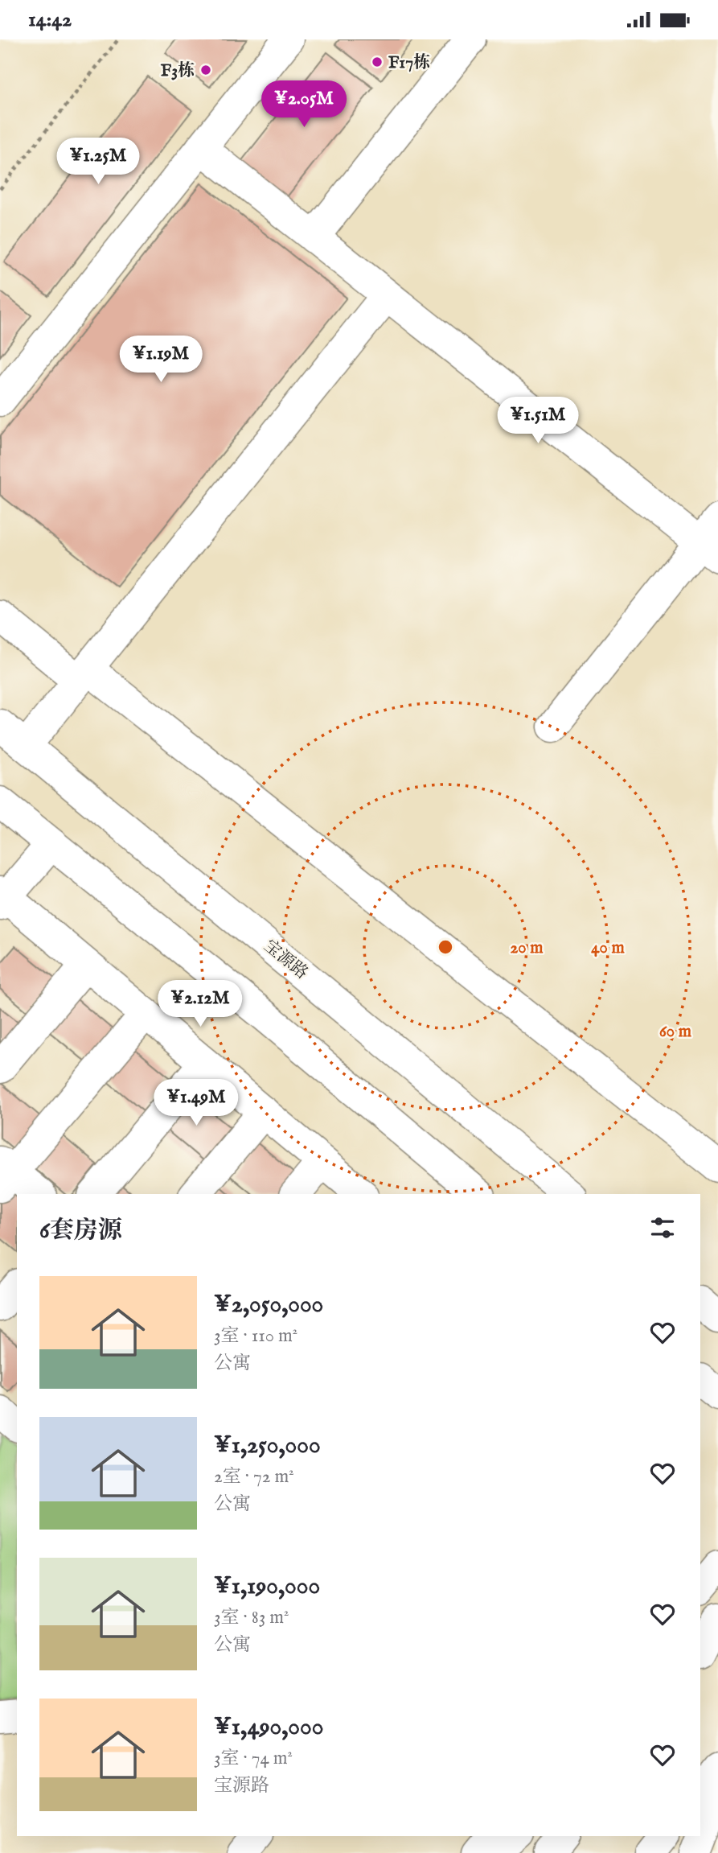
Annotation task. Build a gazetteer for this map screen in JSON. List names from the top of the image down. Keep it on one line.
{"streets":{"street":["宝源路"]},"places":["F17栋","F3栋"],"page":{"status":"14:42","price":["¥2.05M","¥1.25M","¥1.19M","¥1.51M","¥2.12M","¥1.49M"],"heading":"6套房源","list":[{"name":"¥2,050,000","note":"3室 · 110 m² · 公寓"},{"name":"¥1,250,000","note":"2室 · 72 m² · 公寓"},{"name":"¥1,190,000","note":"3室 · 83 m² · 公寓"},{"name":"¥1,490,000","note":"3室 · 74 m² · 宝源路"}]},"rings":["20 m","40 m","60 m"]}
